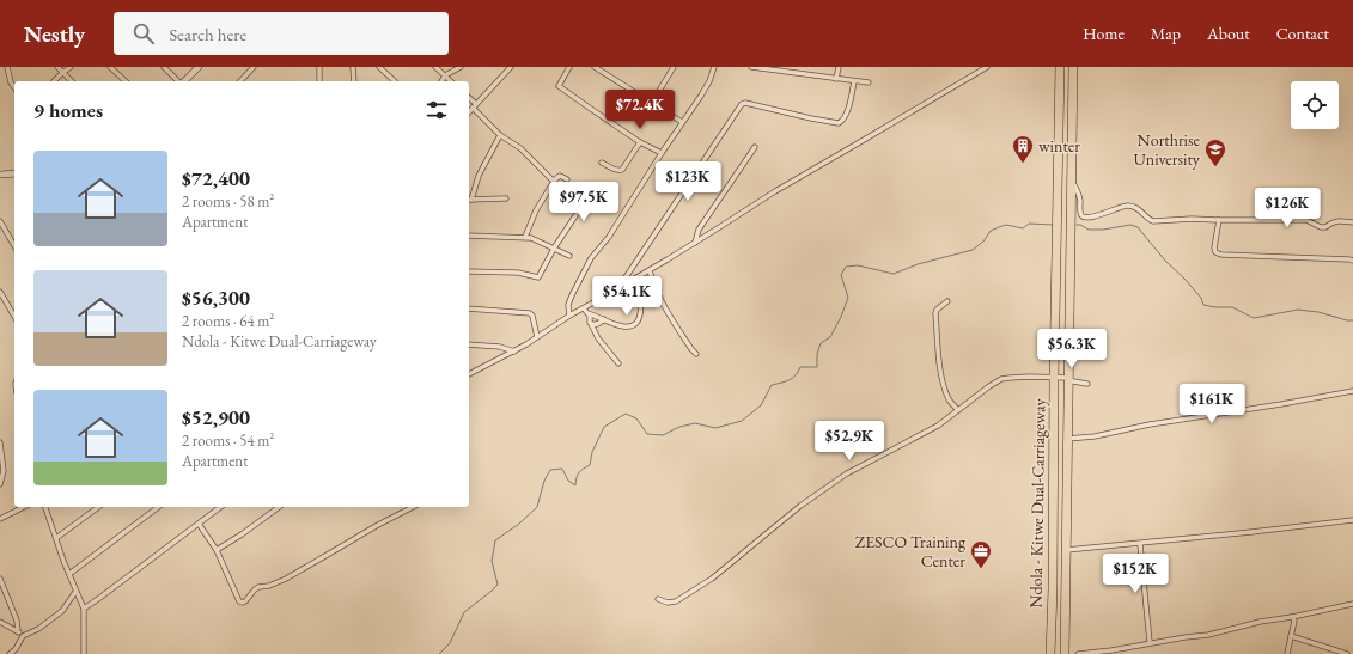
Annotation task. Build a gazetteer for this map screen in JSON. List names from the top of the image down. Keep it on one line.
{"streets":{"highway":["Ndola - Kitwe Dual-Carriageway"]},"places":{"building":["winter"],"school or university":["Northrise University"],"office":["ZESCO Training Center"]},"page":{"header":"Nestly","search":"Search here","nav":["Home","Map","About","Contact"],"heading":"9 homes","price":["$72.4K","$123K","$97.5K","$126K","$54.1K","$56.3K","$161K","$52.9K","$152K"],"list":[{"name":"$72,400","note":"2 rooms · 58 m² · Apartment"},{"name":"$56,300","note":"2 rooms · 64 m² · Ndola - Kitwe Dual-Carriageway"},{"name":"$52,900","note":"2 rooms · 54 m² · Apartment"}]}}
